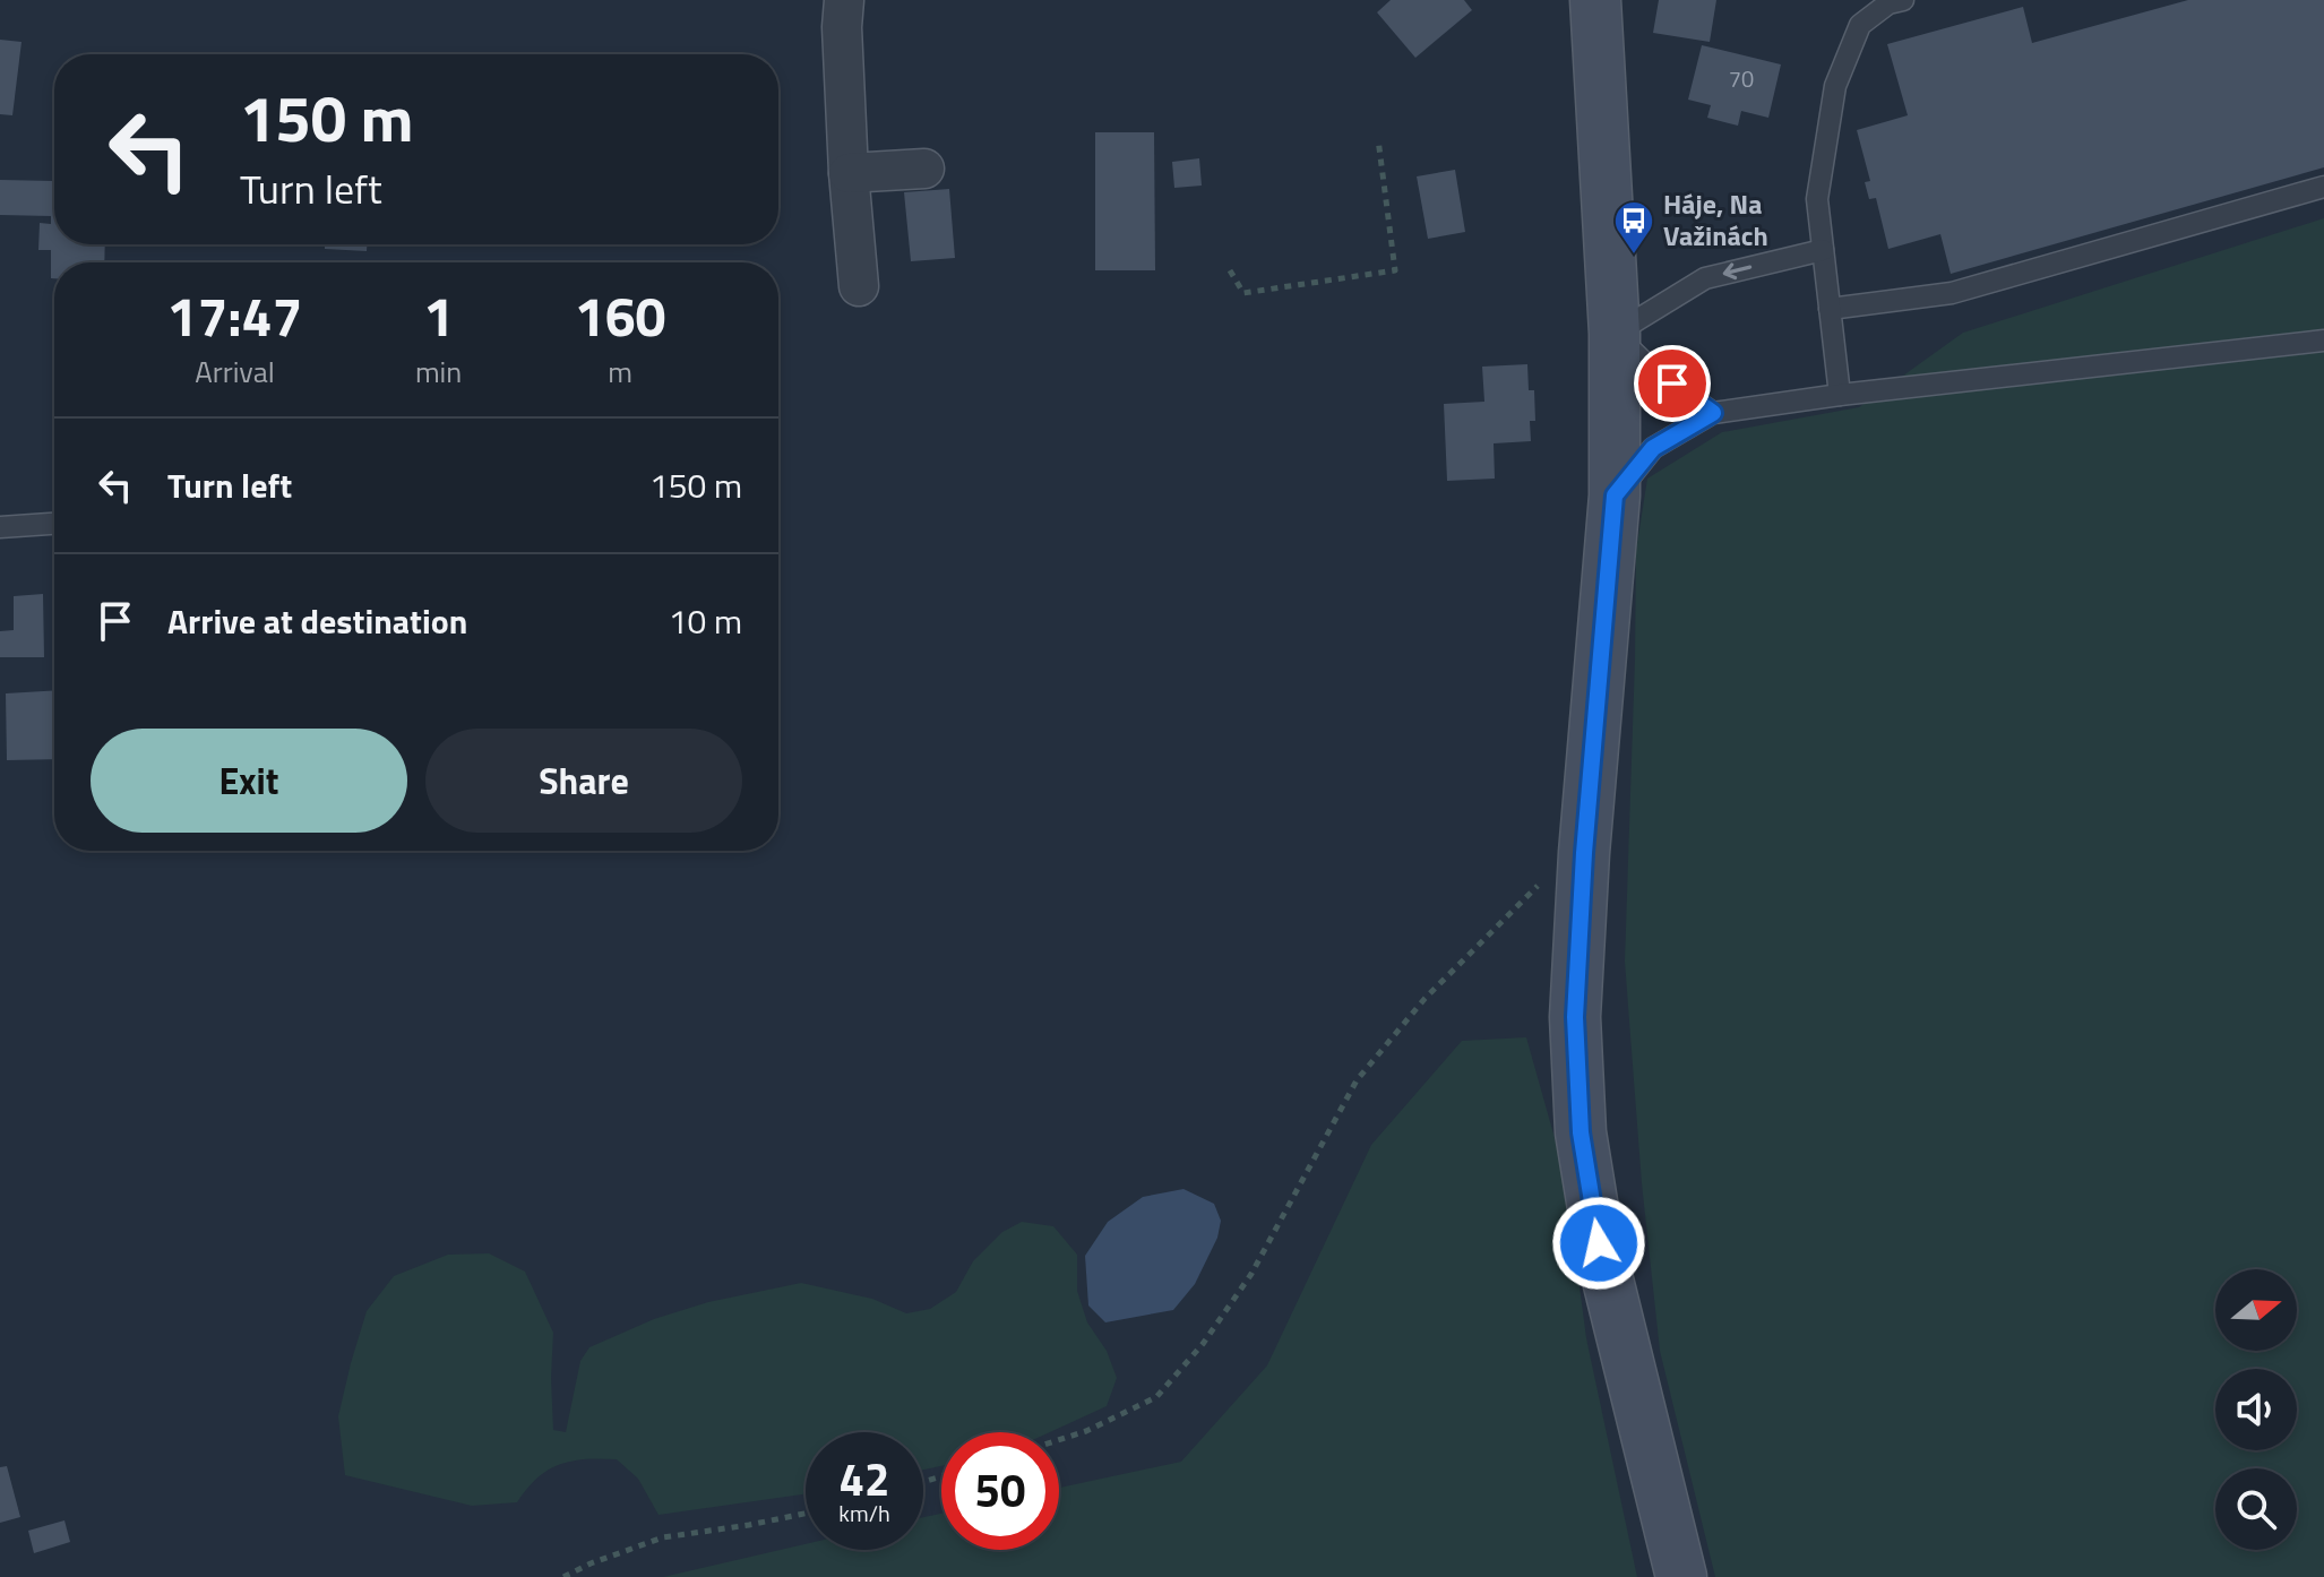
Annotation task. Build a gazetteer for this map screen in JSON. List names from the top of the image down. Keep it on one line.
{"places":{"bus stop":["Háje, Na Važinách"]},"house_numbers":["70"],"north":"right","page":{"turn":["150 m","Turn left"],"eta":["17:47","Arrival","1","min","160","m"],"list":[{"name":"Turn left","value":"150 m"},{"name":"Arrive at destination","value":"10 m"}],"buttons":["Exit","Share"],"speed":"42 km/h","limit":"50"}}
